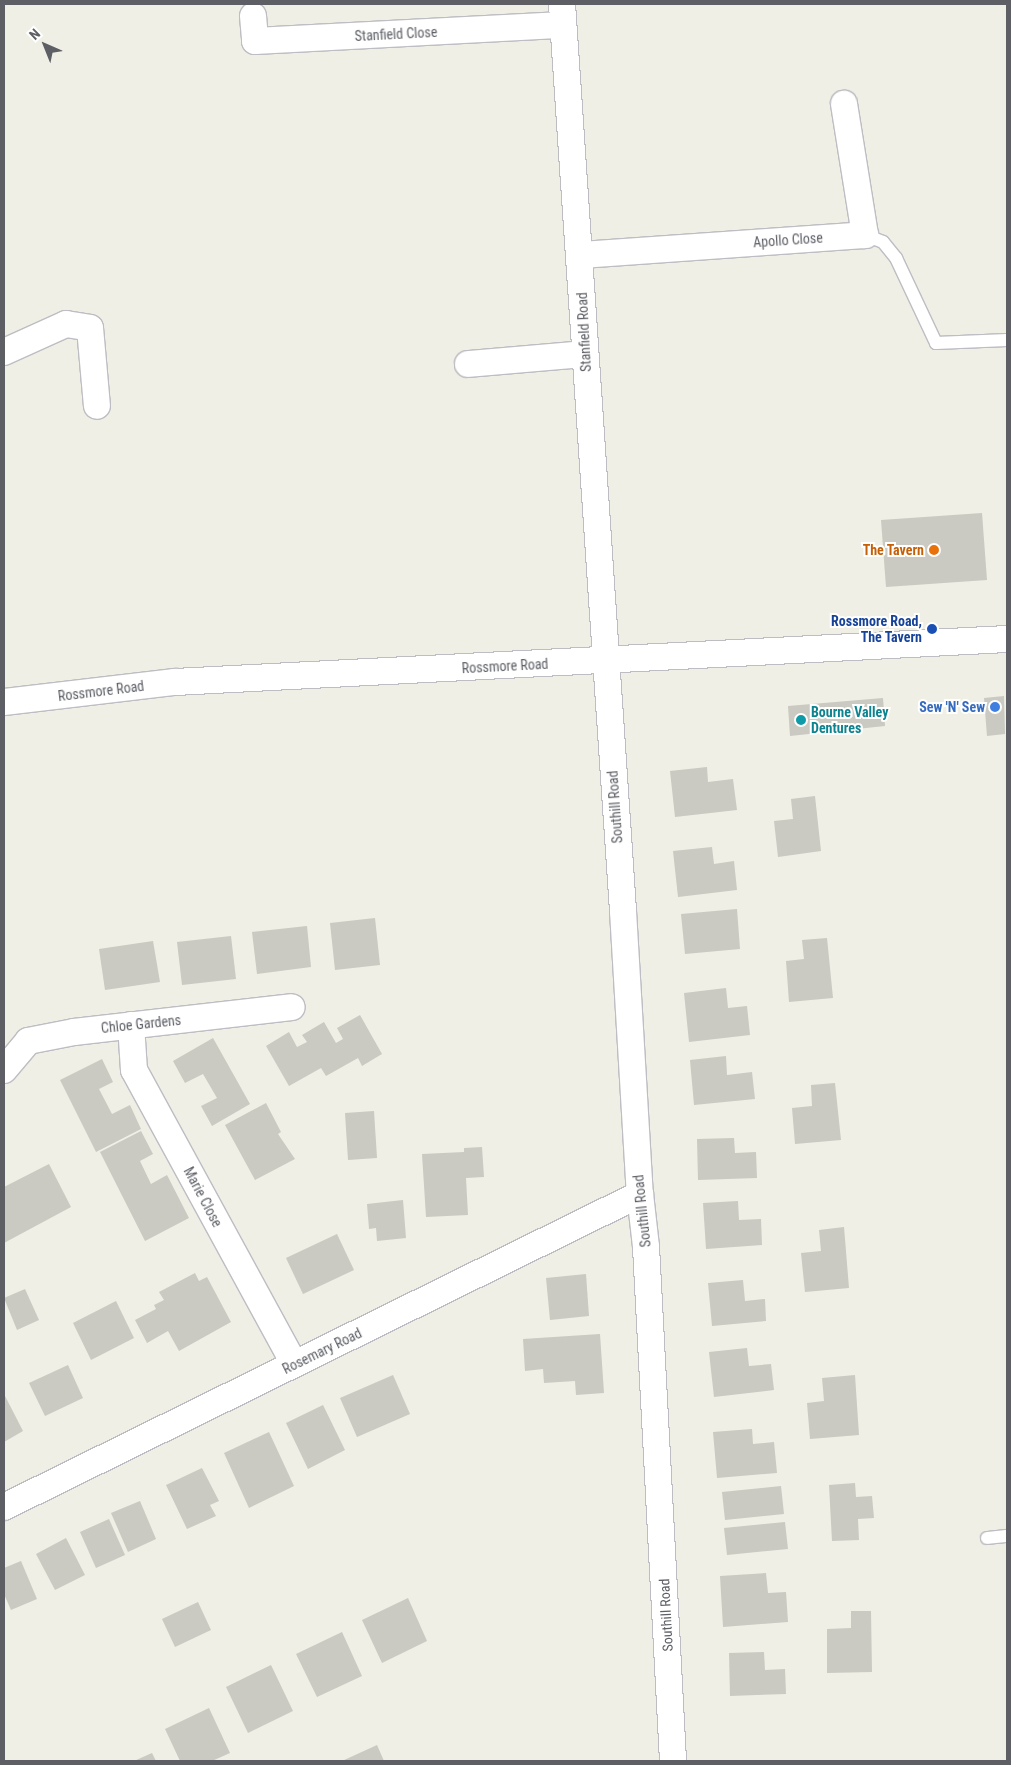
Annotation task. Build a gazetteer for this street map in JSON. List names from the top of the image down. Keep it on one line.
{"streets":{"street":["Stanfield Close","Apollo Close","Stanfield Road","Rossmore Road","Southill Road","Chloe Gardens","Marie Close","Rosemary Road"]},"crossings":[["Stanfield Close","Stanfield Road"],["Apollo Close","Stanfield Road"],["Stanfield Road","Rossmore Road"],["Stanfield Road","Southill Road"],["Rossmore Road","Southill Road"],["Southill Road","Rosemary Road"],["Chloe Gardens","Marie Close"],["Marie Close","Rosemary Road"]],"places":["The Tavern","Rossmore Road, The Tavern","Sew 'N' Sew","Bourne Valley Dentures"],"north":"top left"}
